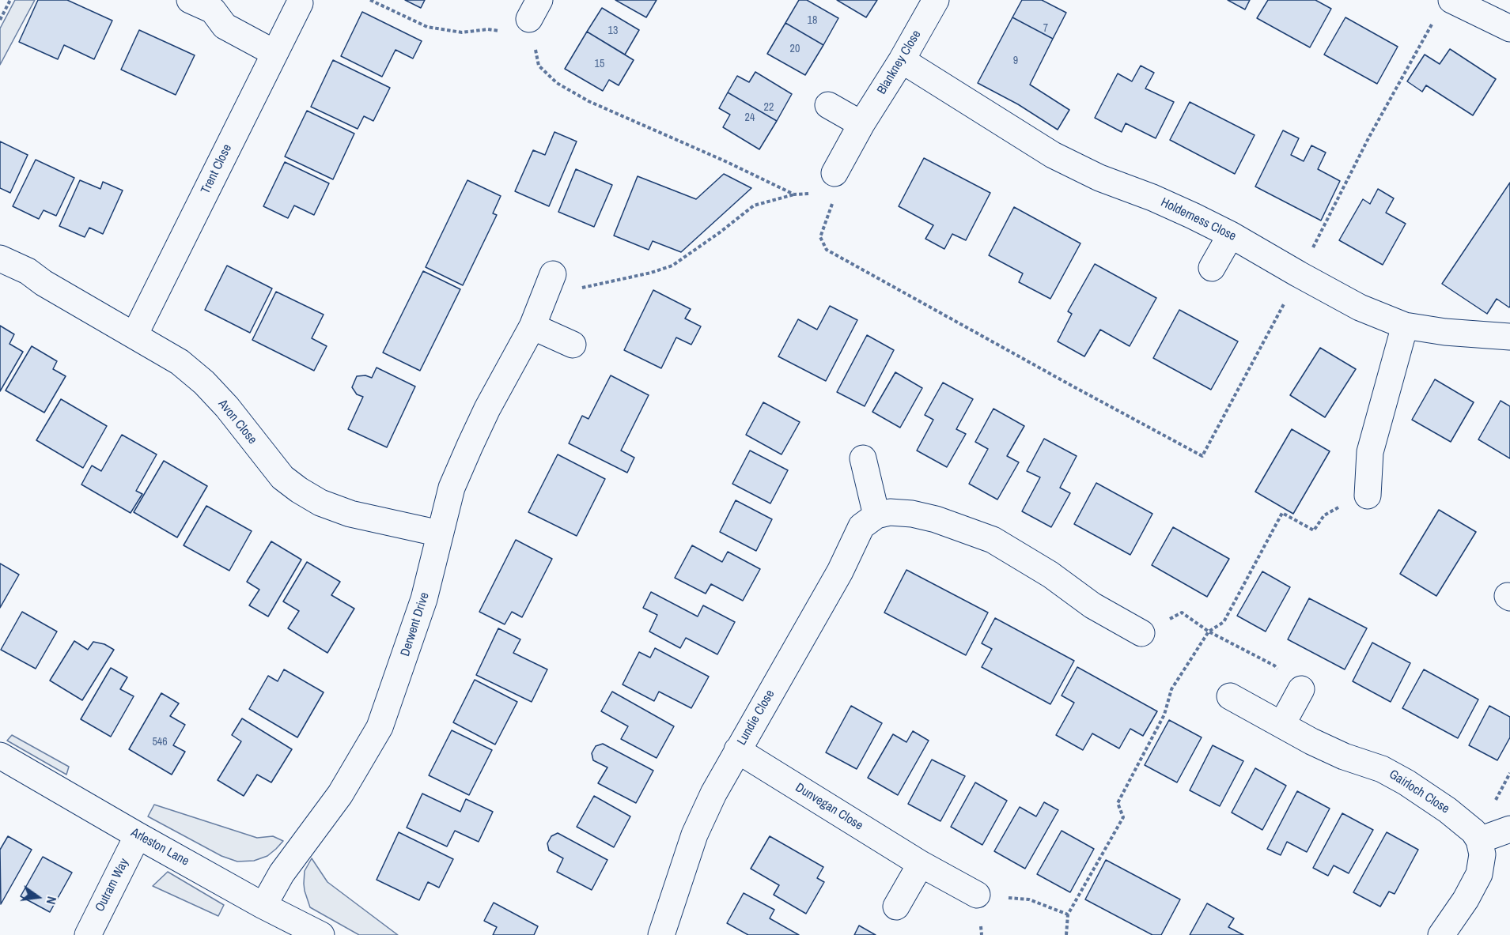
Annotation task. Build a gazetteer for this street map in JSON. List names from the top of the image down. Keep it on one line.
{"streets":{"street":["Blankney Close","Trent Close","Holderness Close","Avon Close","Derwent Drive","Lundie Close","Gairloch Close","Dunvegan Close","Arleston Lane","Outram Way"]},"crossings":[["Blankney Close","Holderness Close"],["Trent Close","Avon Close"],["Avon Close","Derwent Drive"],["Derwent Drive","Arleston Lane"],["Lundie Close","Dunvegan Close"],["Arleston Lane","Outram Way"]],"house_numbers":["18","7","13","20","9","15","22","24","546"],"north":"right"}
